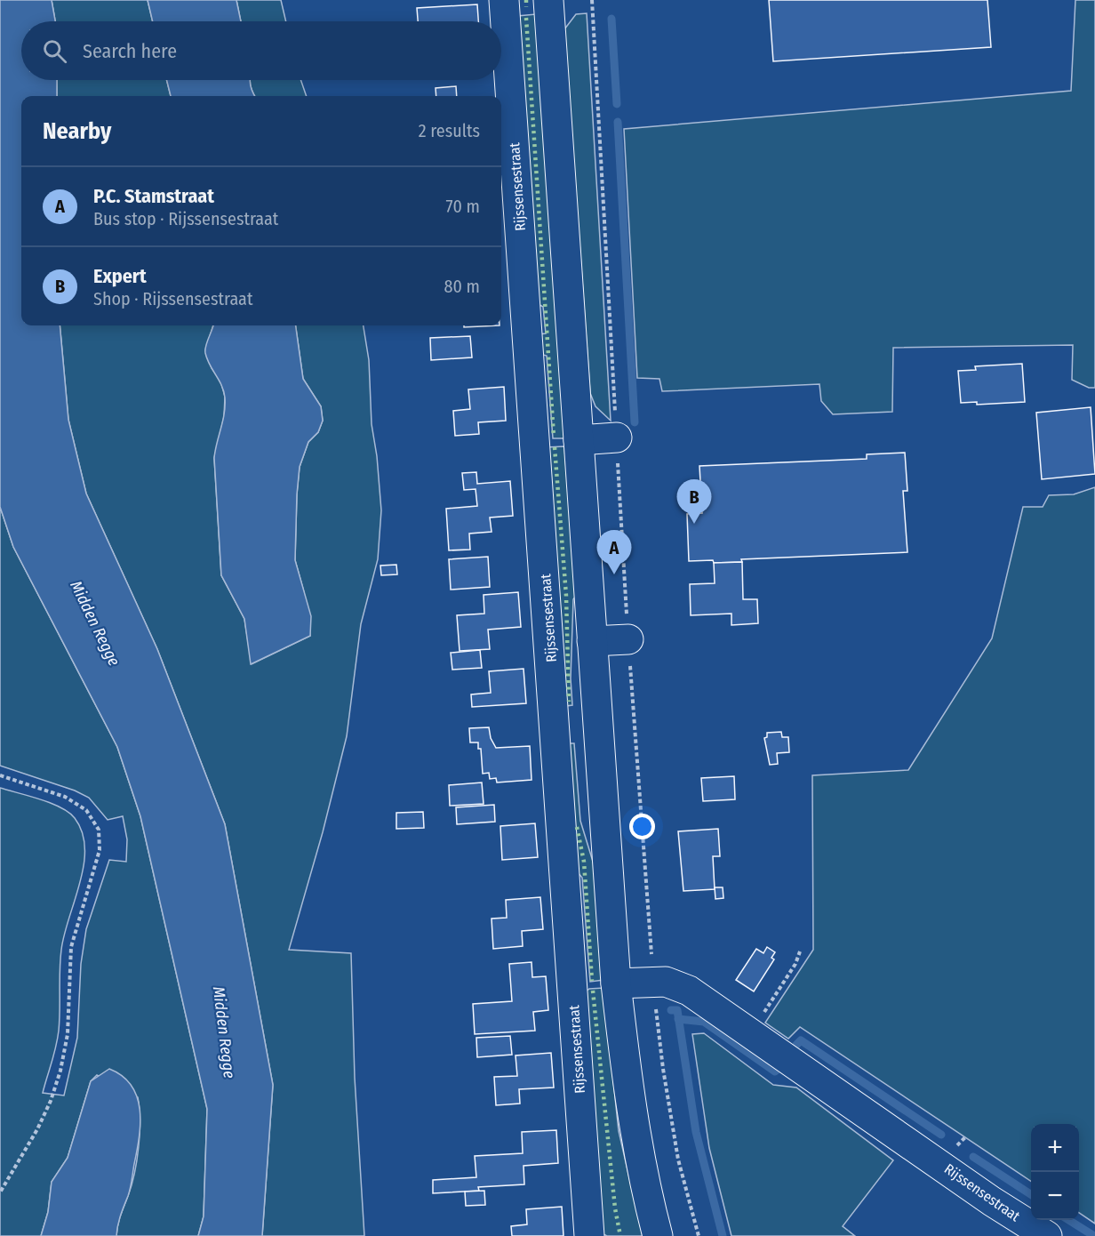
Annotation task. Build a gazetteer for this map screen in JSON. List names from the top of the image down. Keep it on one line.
{"streets":{"street":["Rijssensestraat"]},"water":["Midden Regge"],"page":{"search":"Search here","heading":["Nearby","2 results"],"list":[{"mark":"A","name":"P.C. Stamstraat","note":"Bus stop · Rijssensestraat","value":"70 m"},{"mark":"B","name":"Expert","note":"Shop · Rijssensestraat","value":"80 m"}],"pins":["B","A"],"map_buttons":["+","−"]}}
